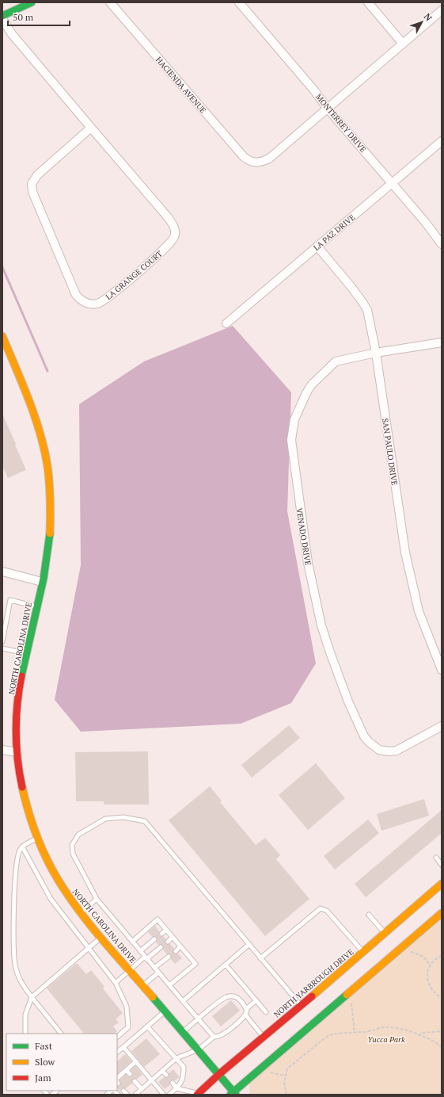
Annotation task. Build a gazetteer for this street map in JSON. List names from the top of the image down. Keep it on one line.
{"streets":{"main road":["NORTH CAROLINA DRIVE","NORTH YARBROUGH DRIVE"],"street":["HACIENDA AVENUE","MONTERREY DRIVE","LA PAZ DRIVE","LA GRANGE COURT","SAN PAULO DRIVE","VENADO DRIVE"]},"crossings":[["HACIENDA AVENUE","MONTERREY DRIVE"],["MONTERREY DRIVE","LA PAZ DRIVE"],["LA PAZ DRIVE","SAN PAULO DRIVE"],["SAN PAULO DRIVE","VENADO DRIVE"],["NORTH CAROLINA DRIVE","NORTH YARBROUGH DRIVE"]],"parks":["Yucca Park"],"legend":["Fast","Slow","Jam"],"scale_bar":"50 m","north":"top right"}
